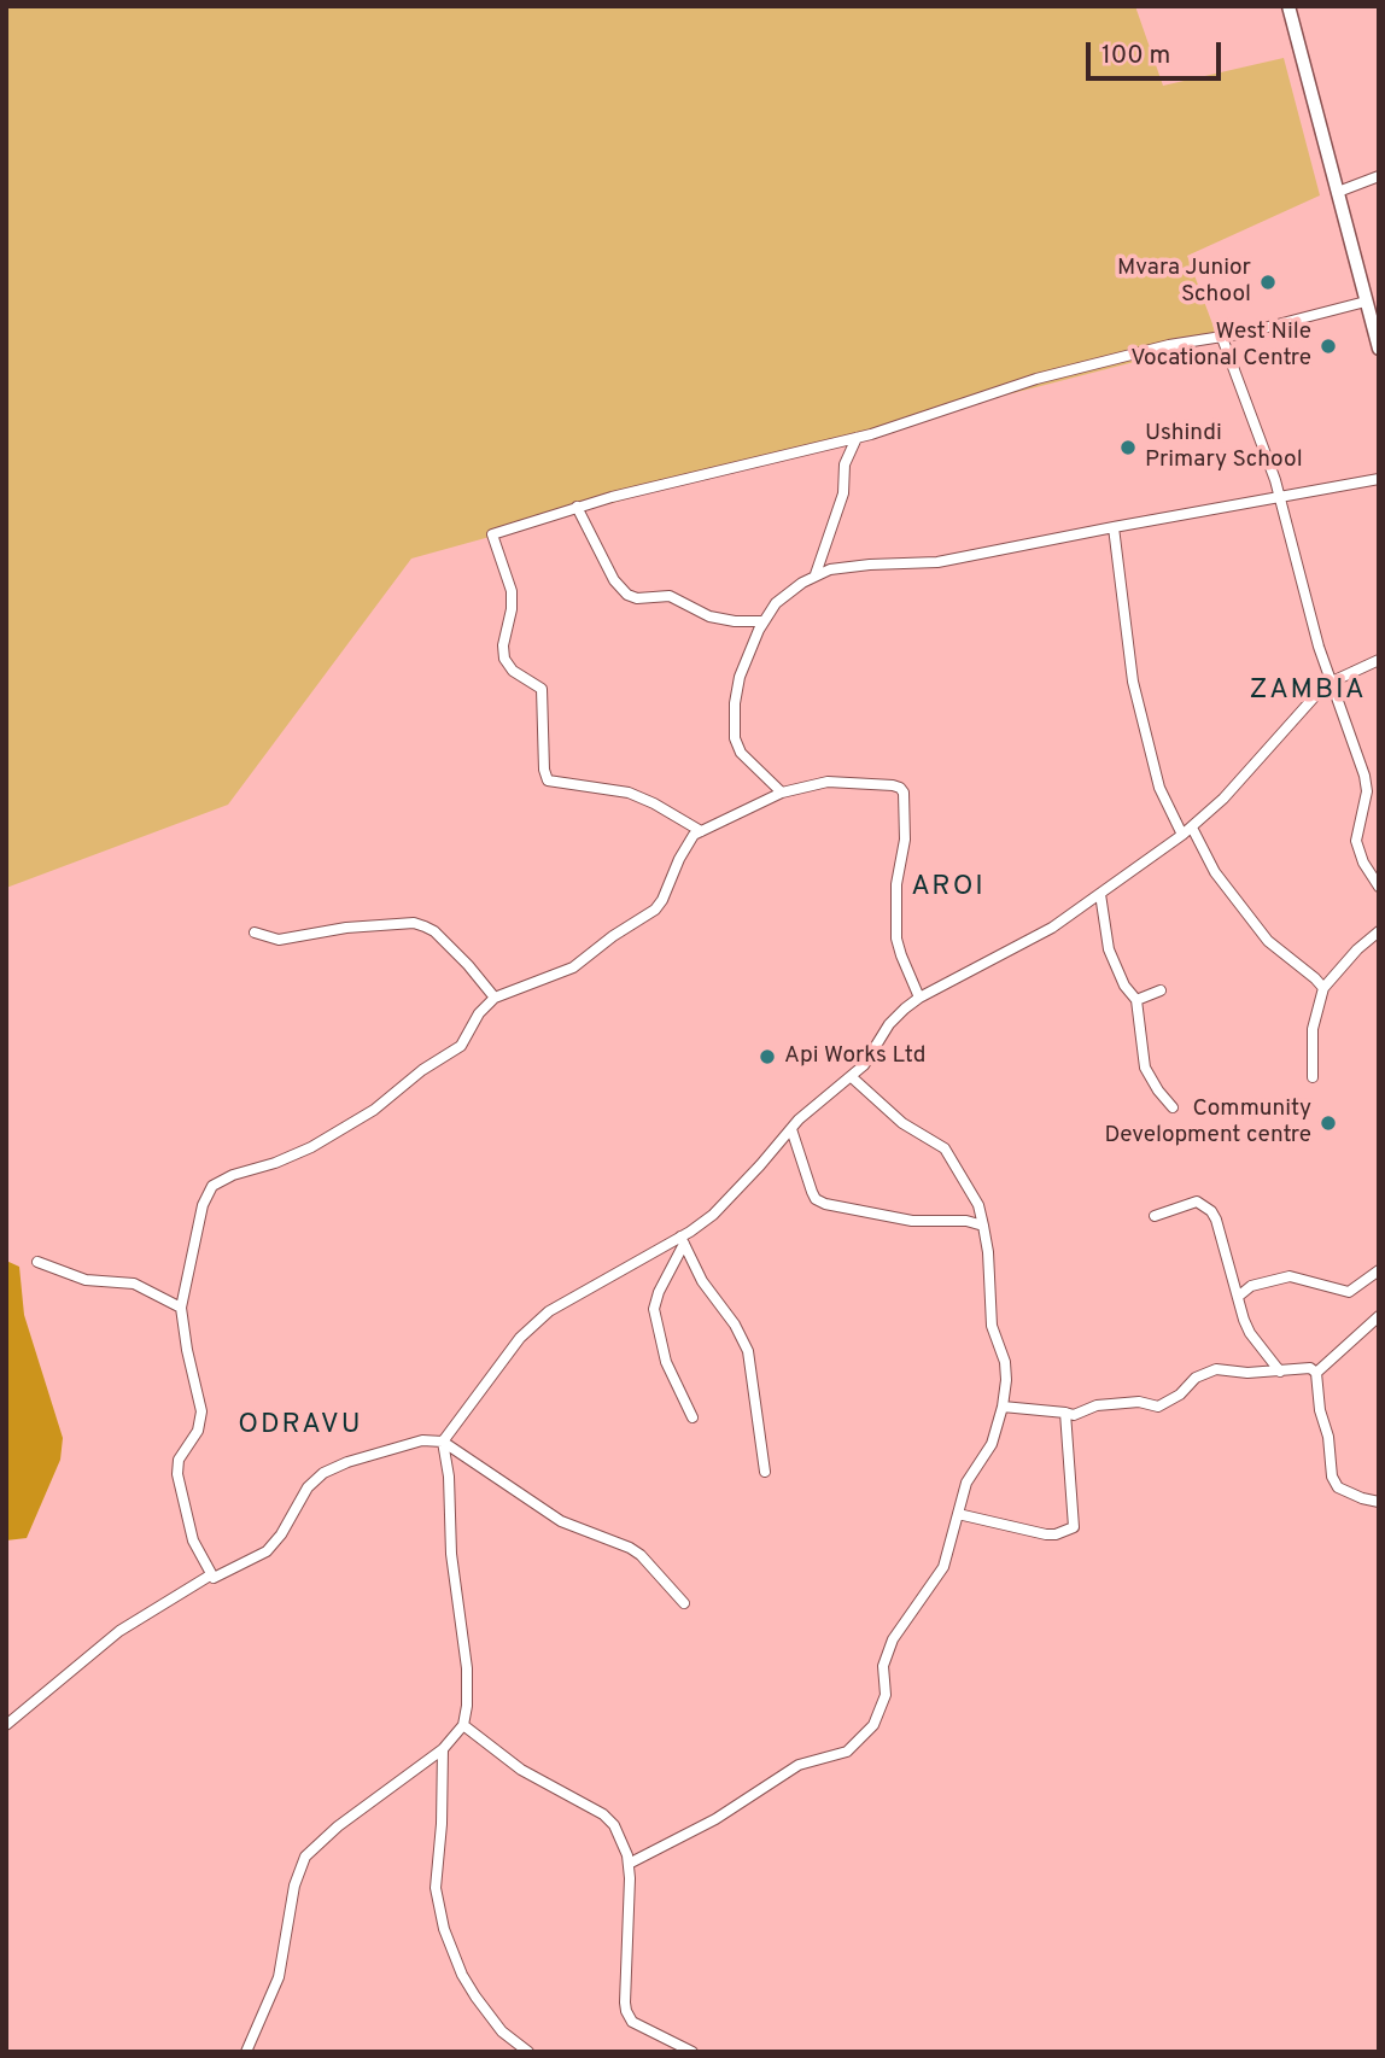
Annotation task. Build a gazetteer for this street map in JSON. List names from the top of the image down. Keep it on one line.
{"districts":["ZAMBIA","AROI","ODRAVU"],"places":["Mvara Junior School","West Nile Vocational Centre","Ushindi Primary School","Api Works Ltd","Community Development centre"],"scale_bar":"100 m"}
